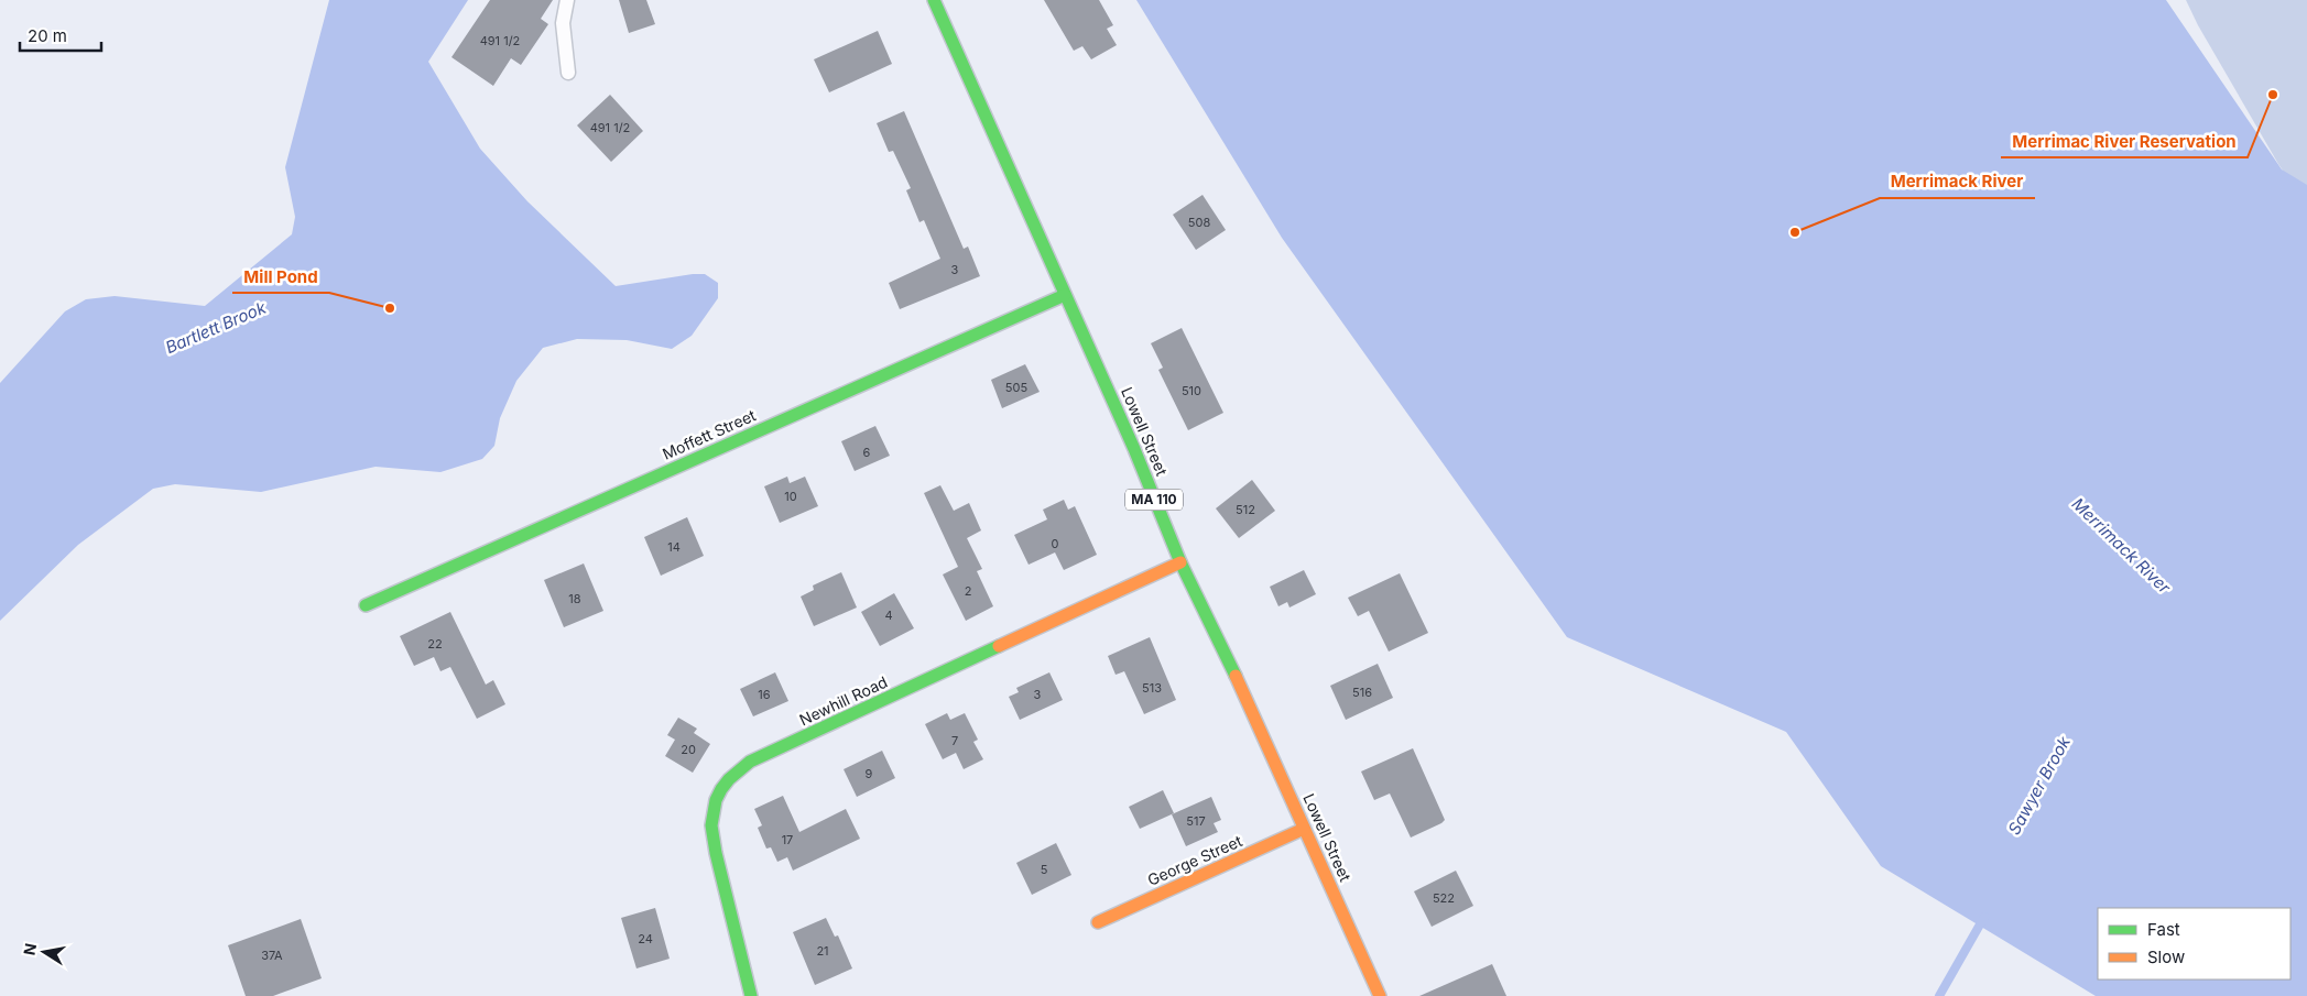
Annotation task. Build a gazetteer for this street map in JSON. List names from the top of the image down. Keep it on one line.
{"streets":{"street":["Lowell Street","Moffett Street","MA 110","Newhill Road","George Street"]},"crossings":[["Lowell Street","Moffett Street"],["Lowell Street","Newhill Road"],["Lowell Street","George Street"]],"water":["Bartlett Brook","Merrimack River","Sawyer Brook"],"places":["Merrimac River Reservation","Merrimack River","Mill Pond"],"house_numbers":["491 1/2","491 1/2","508","3","505","510","6","10","512","0","14","2","18","4","22","513","516","16","3","7","20","9","517","17","5","522","24","21","37A"],"legend":["Fast","Slow"],"scale_bar":"20 m","north":"left"}
